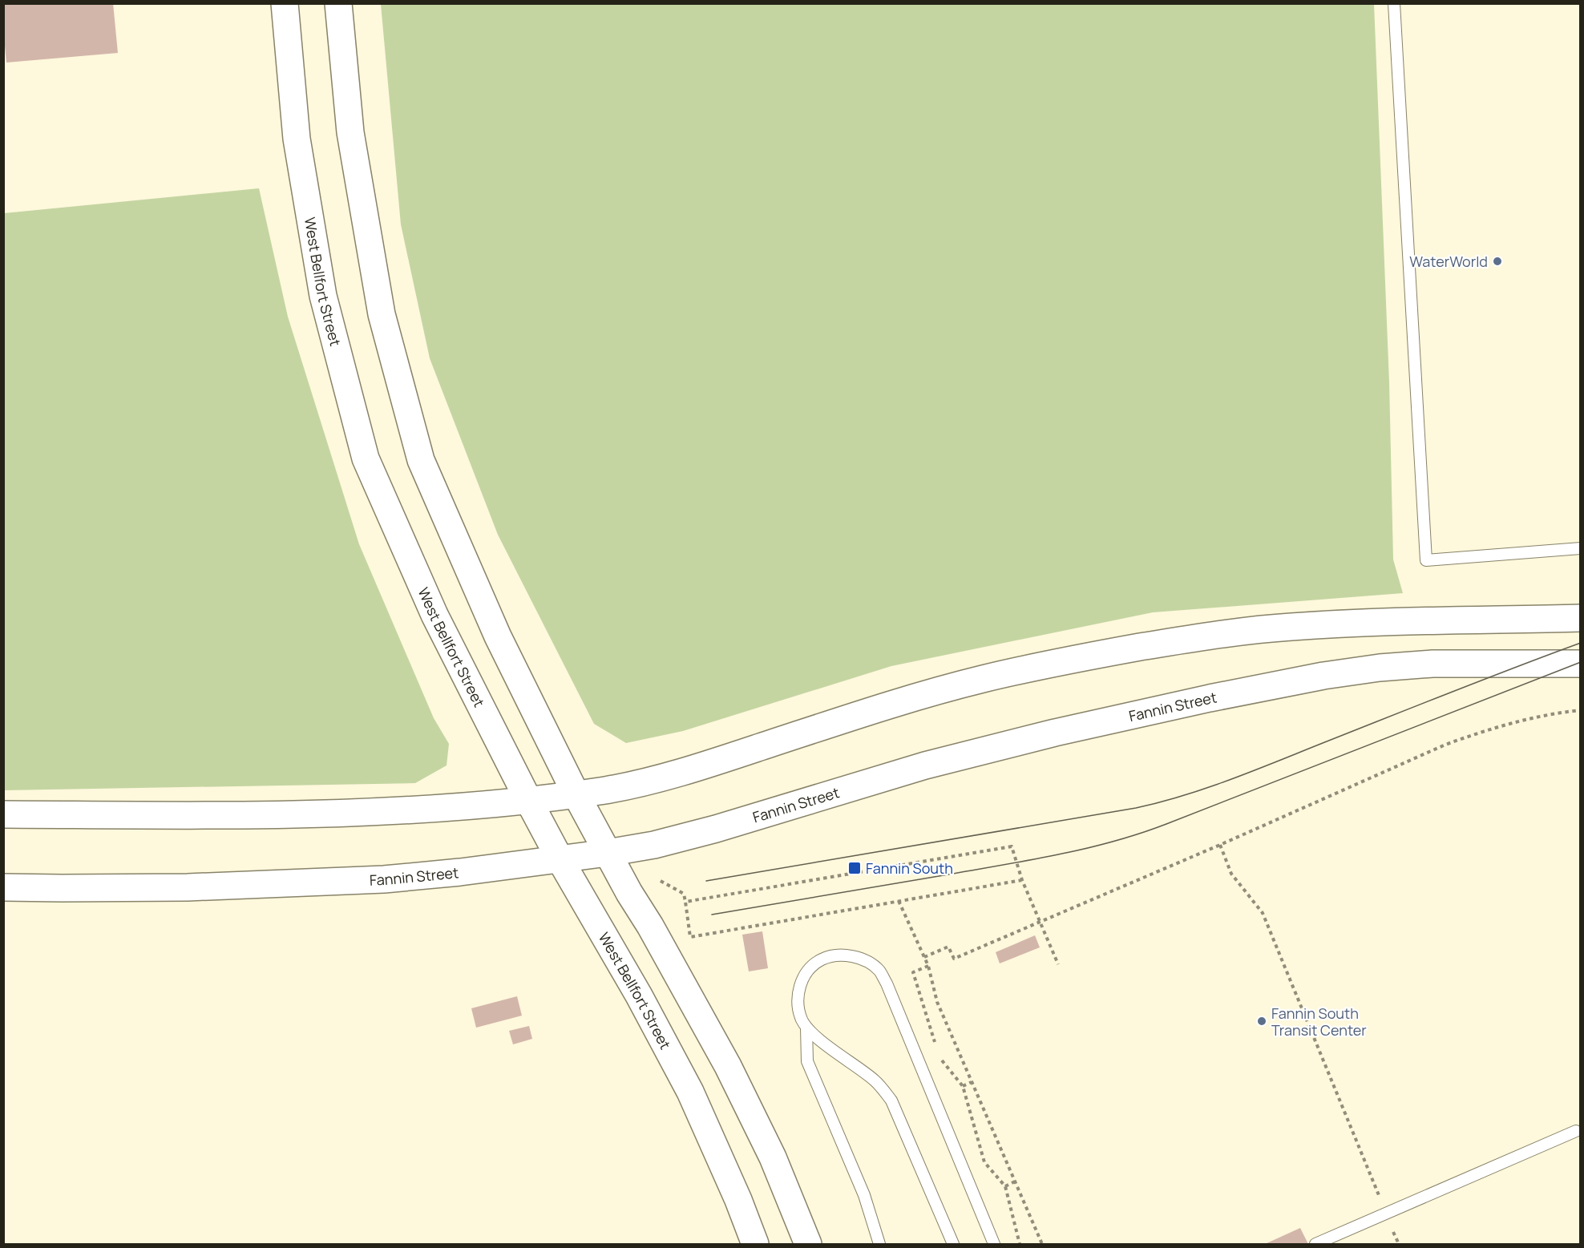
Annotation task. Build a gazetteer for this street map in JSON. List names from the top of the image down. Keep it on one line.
{"streets":{"main road":["West Bellfort Street","Fannin Street"]},"crossings":[["West Bellfort Street","Fannin Street"]],"places":{"other":["WaterWorld","Fannin South Transit Center"],"transit":["Fannin South"]}}
